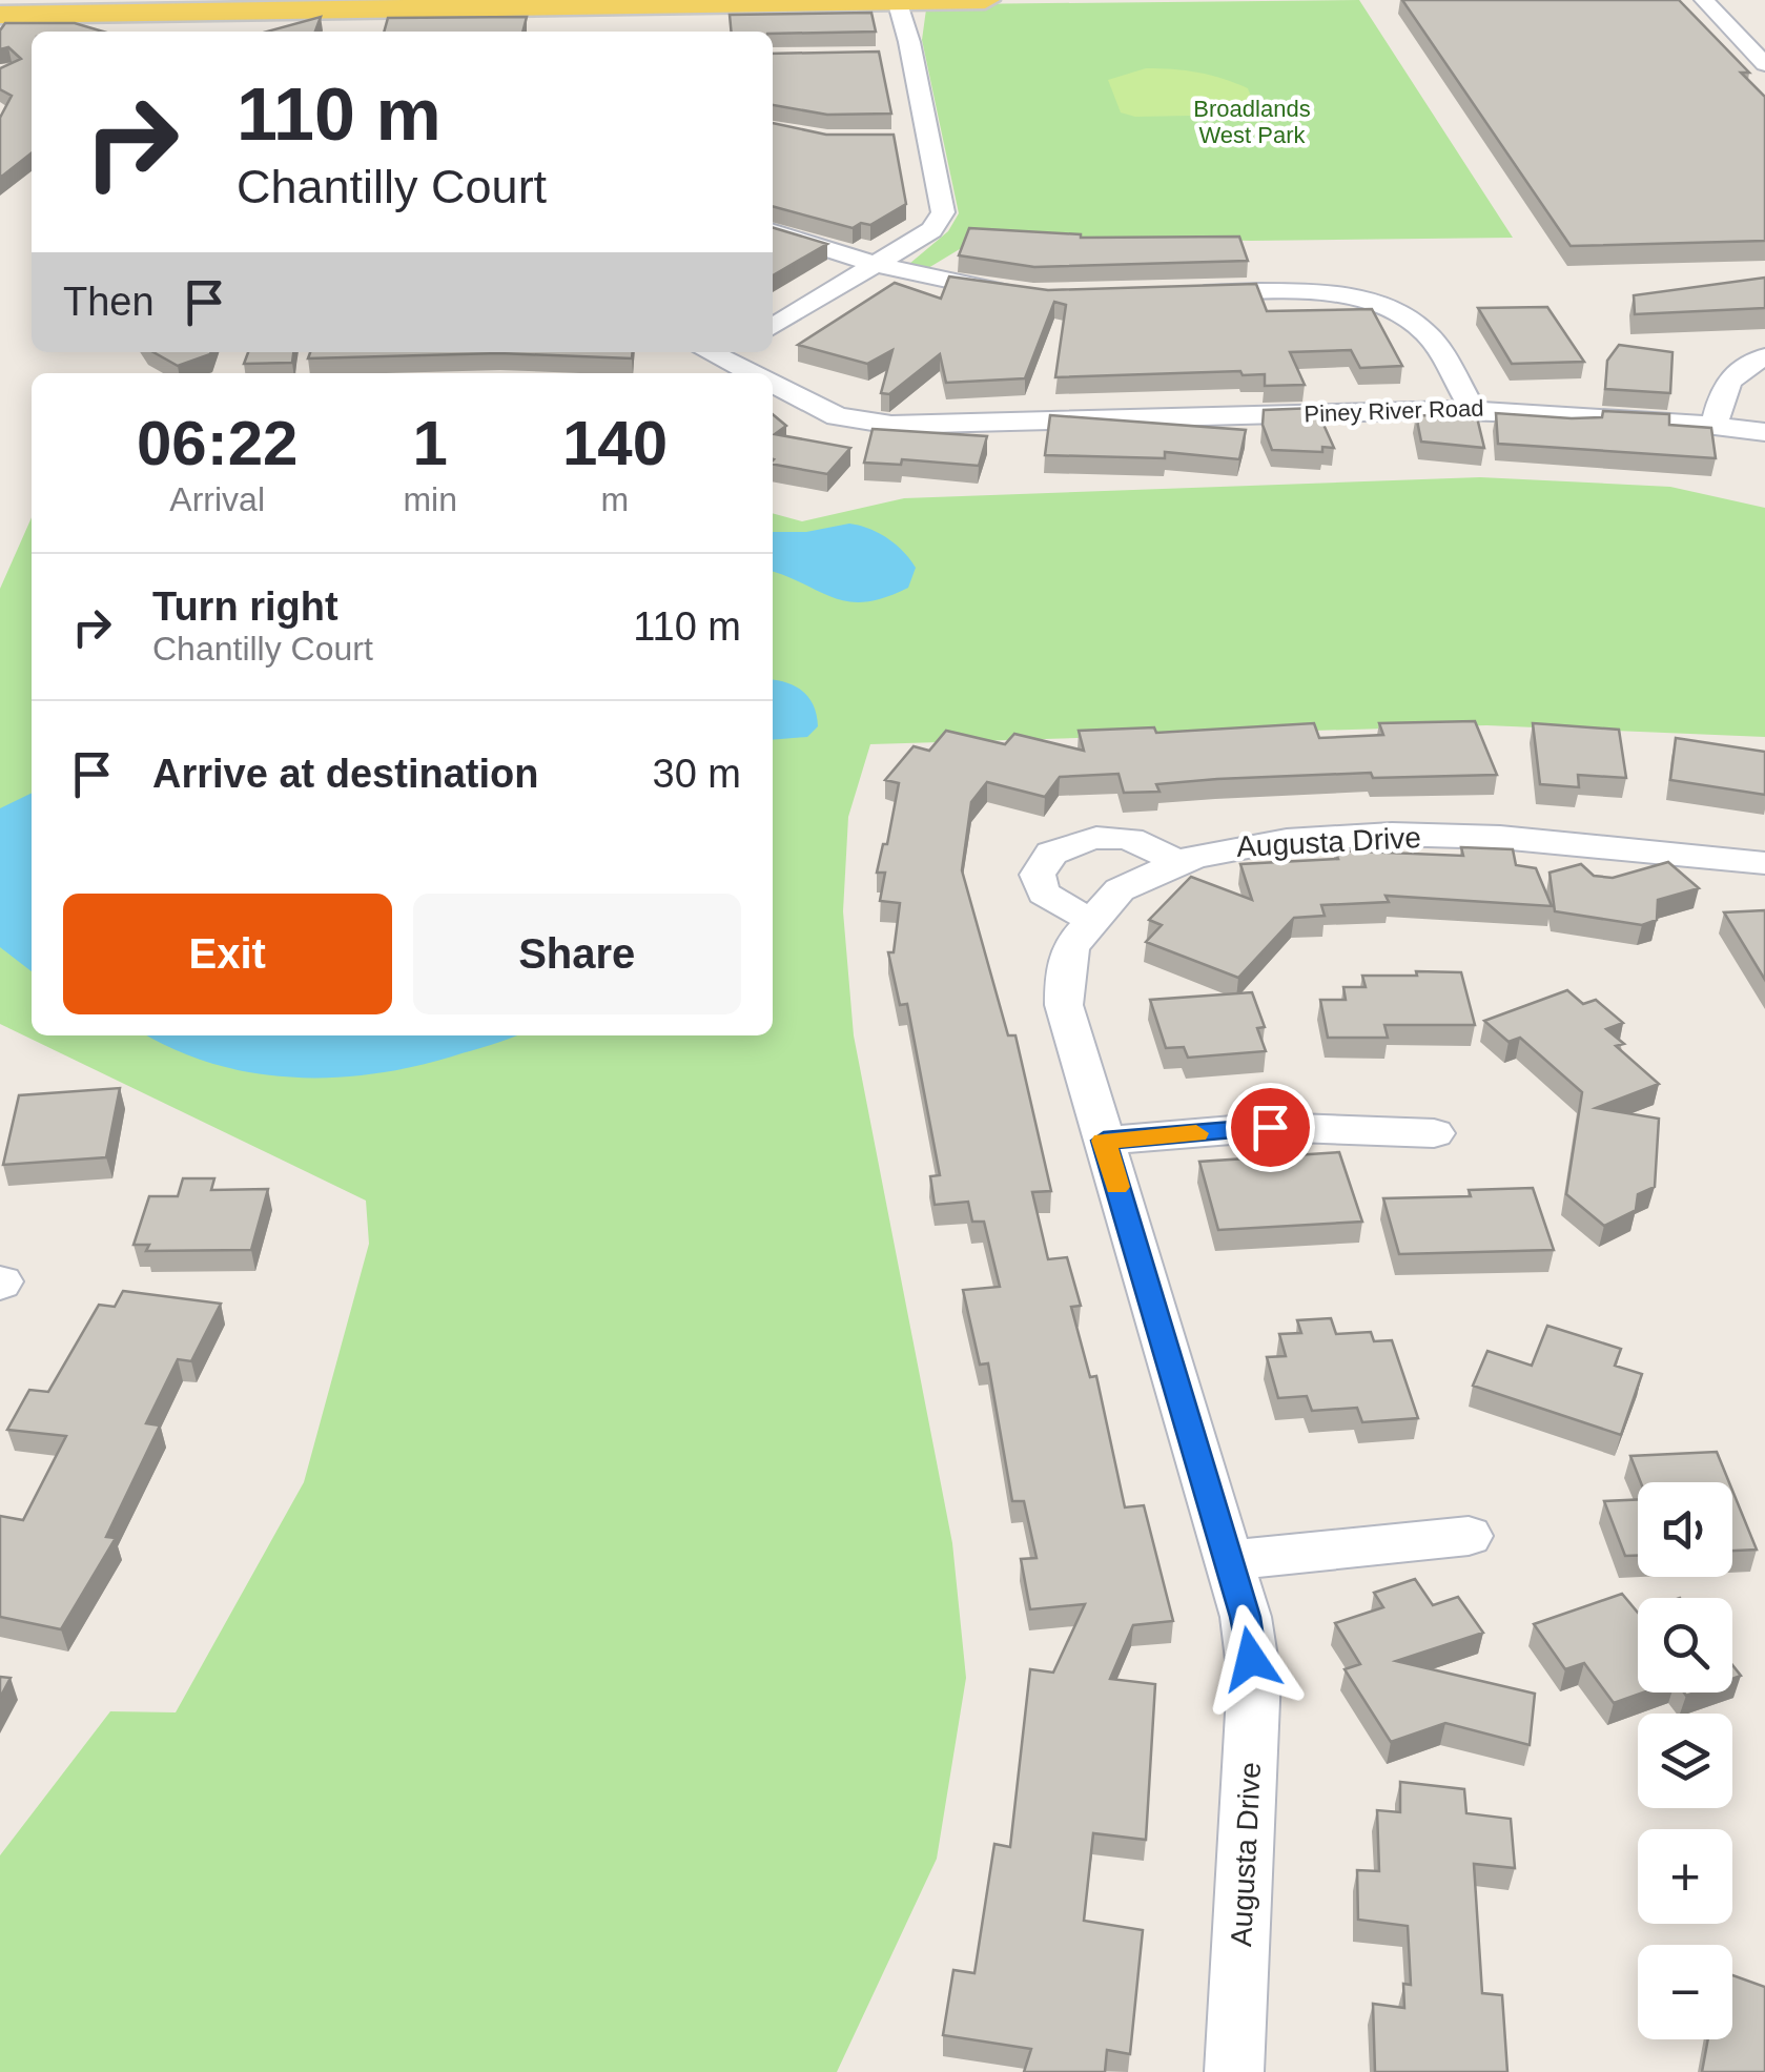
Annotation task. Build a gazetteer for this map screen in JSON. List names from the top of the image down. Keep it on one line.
{"streets":{"street":["Piney River Road","Augusta Drive"]},"parks":["Broadlands West Park"],"page":{"turn":["110 m","Chantilly Court"],"then":"Then","eta":["06:22","Arrival","1","min","140","m"],"list":[{"name":"Turn right","note":"Chantilly Court","value":"110 m"},{"name":"Arrive at destination","value":"30 m"}],"buttons":["Exit","Share"],"map_buttons":["+","−"]}}
